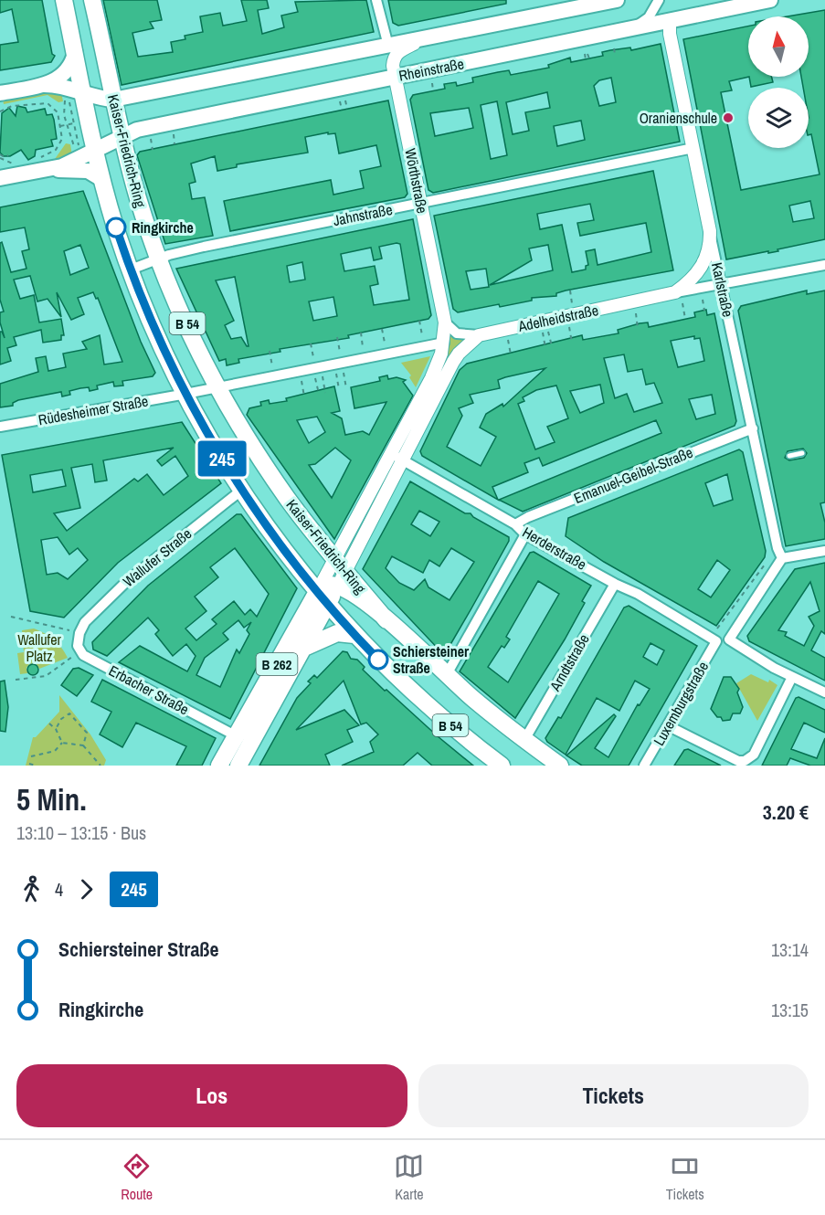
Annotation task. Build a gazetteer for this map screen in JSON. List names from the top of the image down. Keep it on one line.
{"streets":{"main road":["Rheinstraße","Kaiser-Friedrich-Ring","B 54","B 262"],"street":["Wörthstraße","Jahnstraße","Karlstraße","Adelheidstraße","Rüdesheimer Straße","Emanuel-Geibel-Straße","Herderstraße","Wallufer Straße","Arndtstraße","Erbacher Straße","Luxemburgstraße"]},"crossings":[["Rheinstraße","Kaiser-Friedrich-Ring"],["Rheinstraße","Wörthstraße"],["Rheinstraße","Karlstraße"],["Kaiser-Friedrich-Ring","Jahnstraße"],["Kaiser-Friedrich-Ring","Rüdesheimer Straße"],["Kaiser-Friedrich-Ring","Wallufer Straße"],["Kaiser-Friedrich-Ring","Arndtstraße"],["Kaiser-Friedrich-Ring","B 262"],["Wörthstraße","Jahnstraße"],["Wörthstraße","Adelheidstraße"],["Jahnstraße","Karlstraße"],["Karlstraße","Adelheidstraße"],["Karlstraße","Emanuel-Geibel-Straße"],["Emanuel-Geibel-Straße","Herderstraße"],["Herderstraße","Arndtstraße"],["Herderstraße","Luxemburgstraße"],["Wallufer Straße","Erbacher Straße"],["B 262","Erbacher Straße"]],"parks":["Wallufer Platz"],"places":["Oranienschule","Ringkirche","Schiersteiner Straße"],"lines":["bus line 245"],"north":"top","page":{"on_map":"245","heading":["5 Min.","13:10 – 13:15 · Bus","3.20 €"],"legs":["4","245"],"list":[{"name":"Schiersteiner Straße","value":"13:14"},{"name":"Ringkirche","value":"13:15"}],"buttons":["Los","Tickets"],"tabs":["Route","Karte","Tickets"]}}
